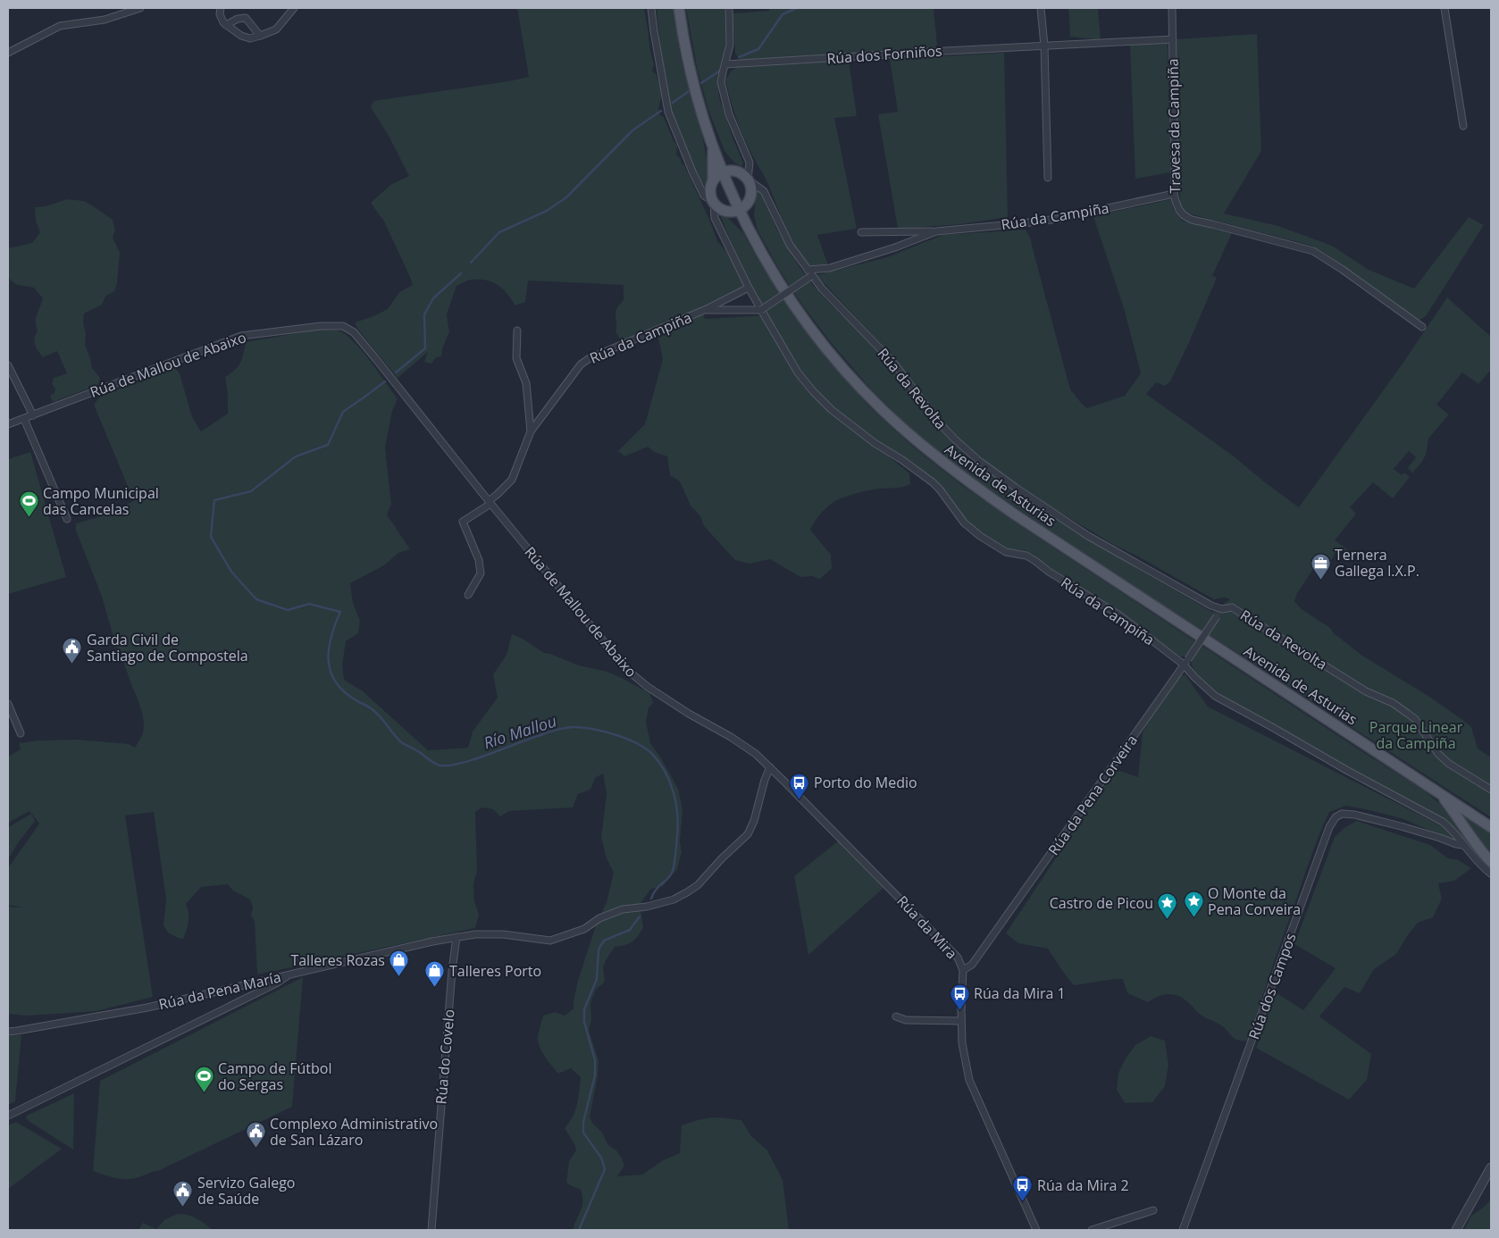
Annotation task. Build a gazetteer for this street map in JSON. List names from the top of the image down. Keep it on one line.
{"streets":{"main road":["Avenida de Asturias"],"street":["Rúa dos Forniños","Travesa da Campiña","Rúa da Campiña","Rúa de Mallou de Abaixo","Rúa da Revolta","Rúa da Pena Corveira","Rúa da Mira","Rúa dos Campos","Rúa da Pena María","Rúa do Covelo"]},"crossings":[["Rúa dos Forniños","Travesa da Campiña"],["Travesa da Campiña","Rúa da Campiña"],["Rúa da Campiña","Rúa de Mallou de Abaixo"],["Rúa da Campiña","Rúa da Revolta"],["Rúa da Campiña","Rúa da Pena Corveira"],["Rúa da Campiña","Rúa dos Campos"],["Rúa de Mallou de Abaixo","Rúa da Mira"],["Rúa de Mallou de Abaixo","Rúa da Pena María"],["Rúa da Revolta","Rúa da Pena Corveira"],["Rúa da Pena Corveira","Rúa da Mira"],["Rúa da Mira","Rúa da Pena María"],["Rúa da Pena María","Rúa do Covelo"]],"water":["Río Mallou"],"parks":["Parque Linear da Campiña"],"places":{"sports":["Campo Municipal das Cancelas","Campo de Fútbol do Sergas"],"office":["Ternera Gallega l.X.P."],"public building":["Garda Civil de Santiago de Compostela","Complexo Administrativo de San Lázaro","Servizo Galego de Saúde"],"bus stop":["Porto do Medio","Rúa da Mira 1","Rúa da Mira 2"],"place":["O Monte da Pena Corveira","Castro de Picou"],"shop":["Talleres Rozas","Talleres Porto"]}}
